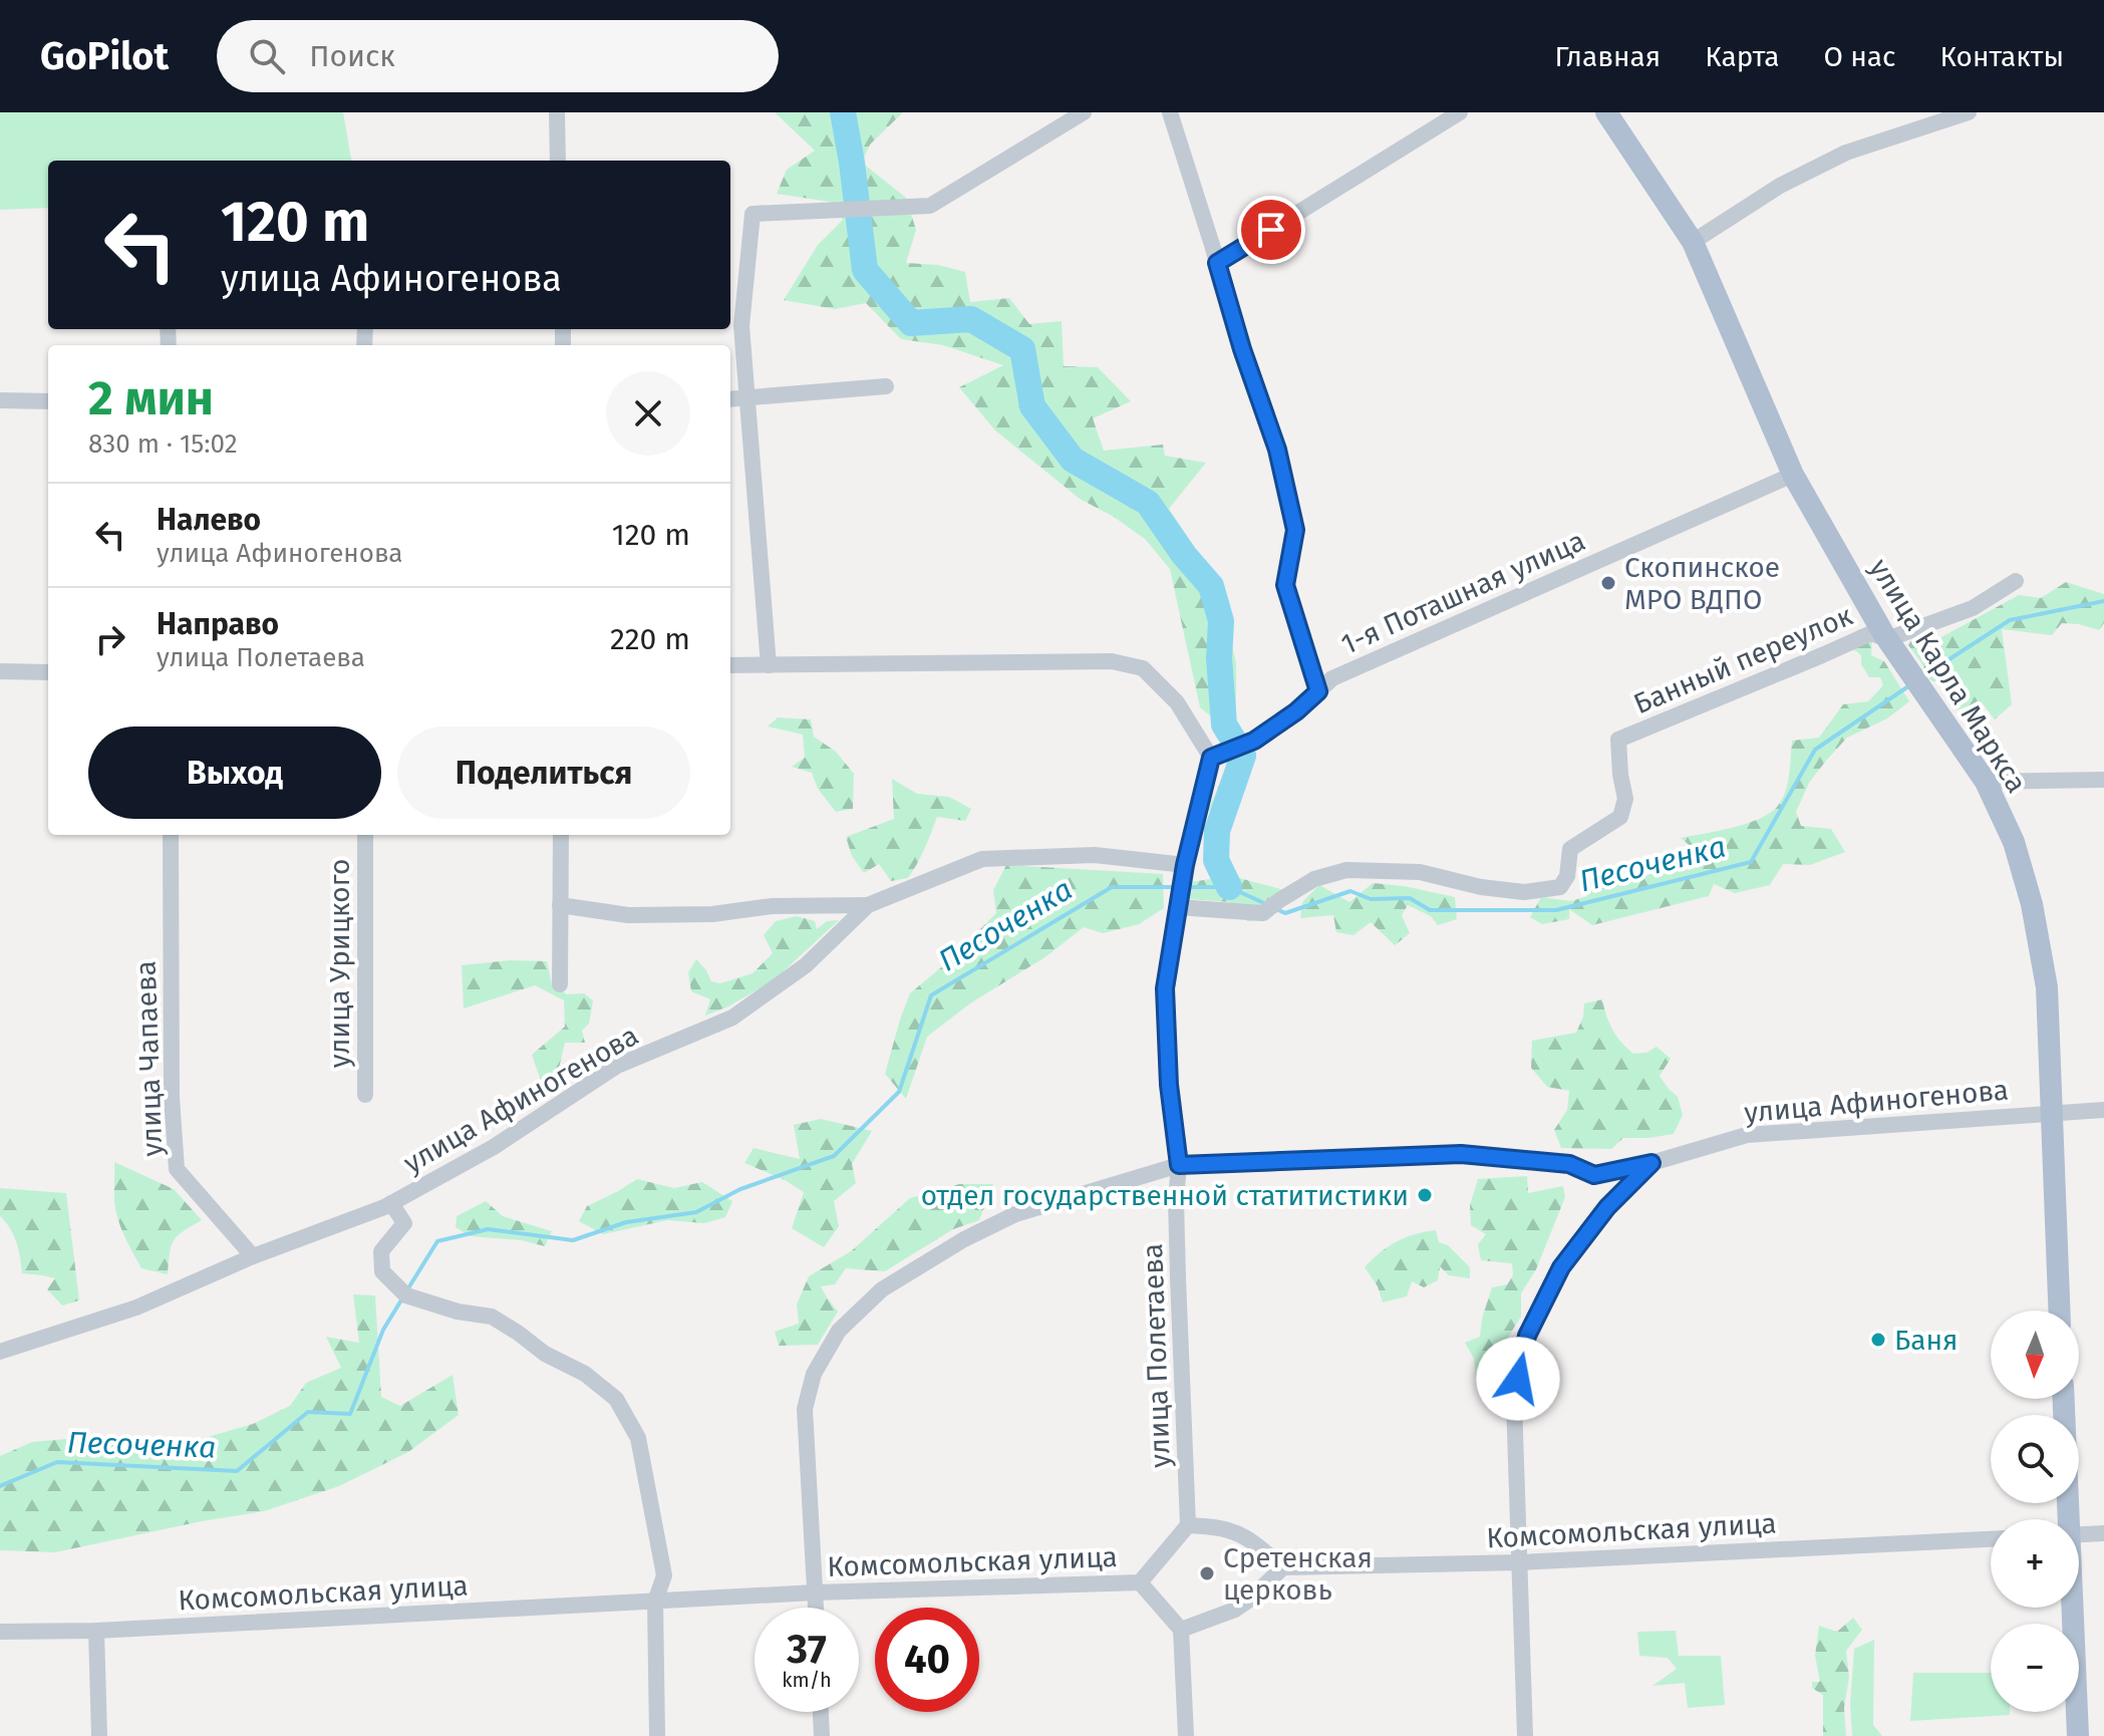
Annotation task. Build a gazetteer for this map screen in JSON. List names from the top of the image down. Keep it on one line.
{"streets":{"main road":["улица Карла Маркса"],"street":["1-я Поташная улица","Банный переулок","улица Урицкого","улица Чапаева","улица Афиногенова","улица Полетаева","Комсомольская улица"]},"crossings":[["1-я Поташная улица","улица Карла Маркса"],["1-я Поташная улица","улица Полетаева"],["Банный переулок","улица Карла Маркса"],["Банный переулок","улица Полетаева"],["улица Карла Маркса","улица Афиногенова"],["улица Чапаева","улица Афиногенова"],["улица Афиногенова","улица Полетаева"],["улица Афиногенова","Комсомольская улица"],["улица Полетаева","Комсомольская улица"]],"water":["Песоченка"],"places":["Скопинское МРО ВДПО","отдел государственной статитистики","Баня","Сретенская церковь"],"north":"bottom","page":{"header":"GoPilot","search":"Поиск","nav":["Главная","Карта","О нас","Контакты"],"turn":["120 m","улица Афиногенова"],"heading":["2 мин","830 m · 15:02"],"list":[{"name":"Налево","note":"улица Афиногенова","value":"120 m"},{"name":"Направо","note":"улица Полетаева","value":"220 m"}],"buttons":["Выход","Поделиться"],"map_buttons":["+","−"],"speed":"37 km/h","limit":"40"}}
